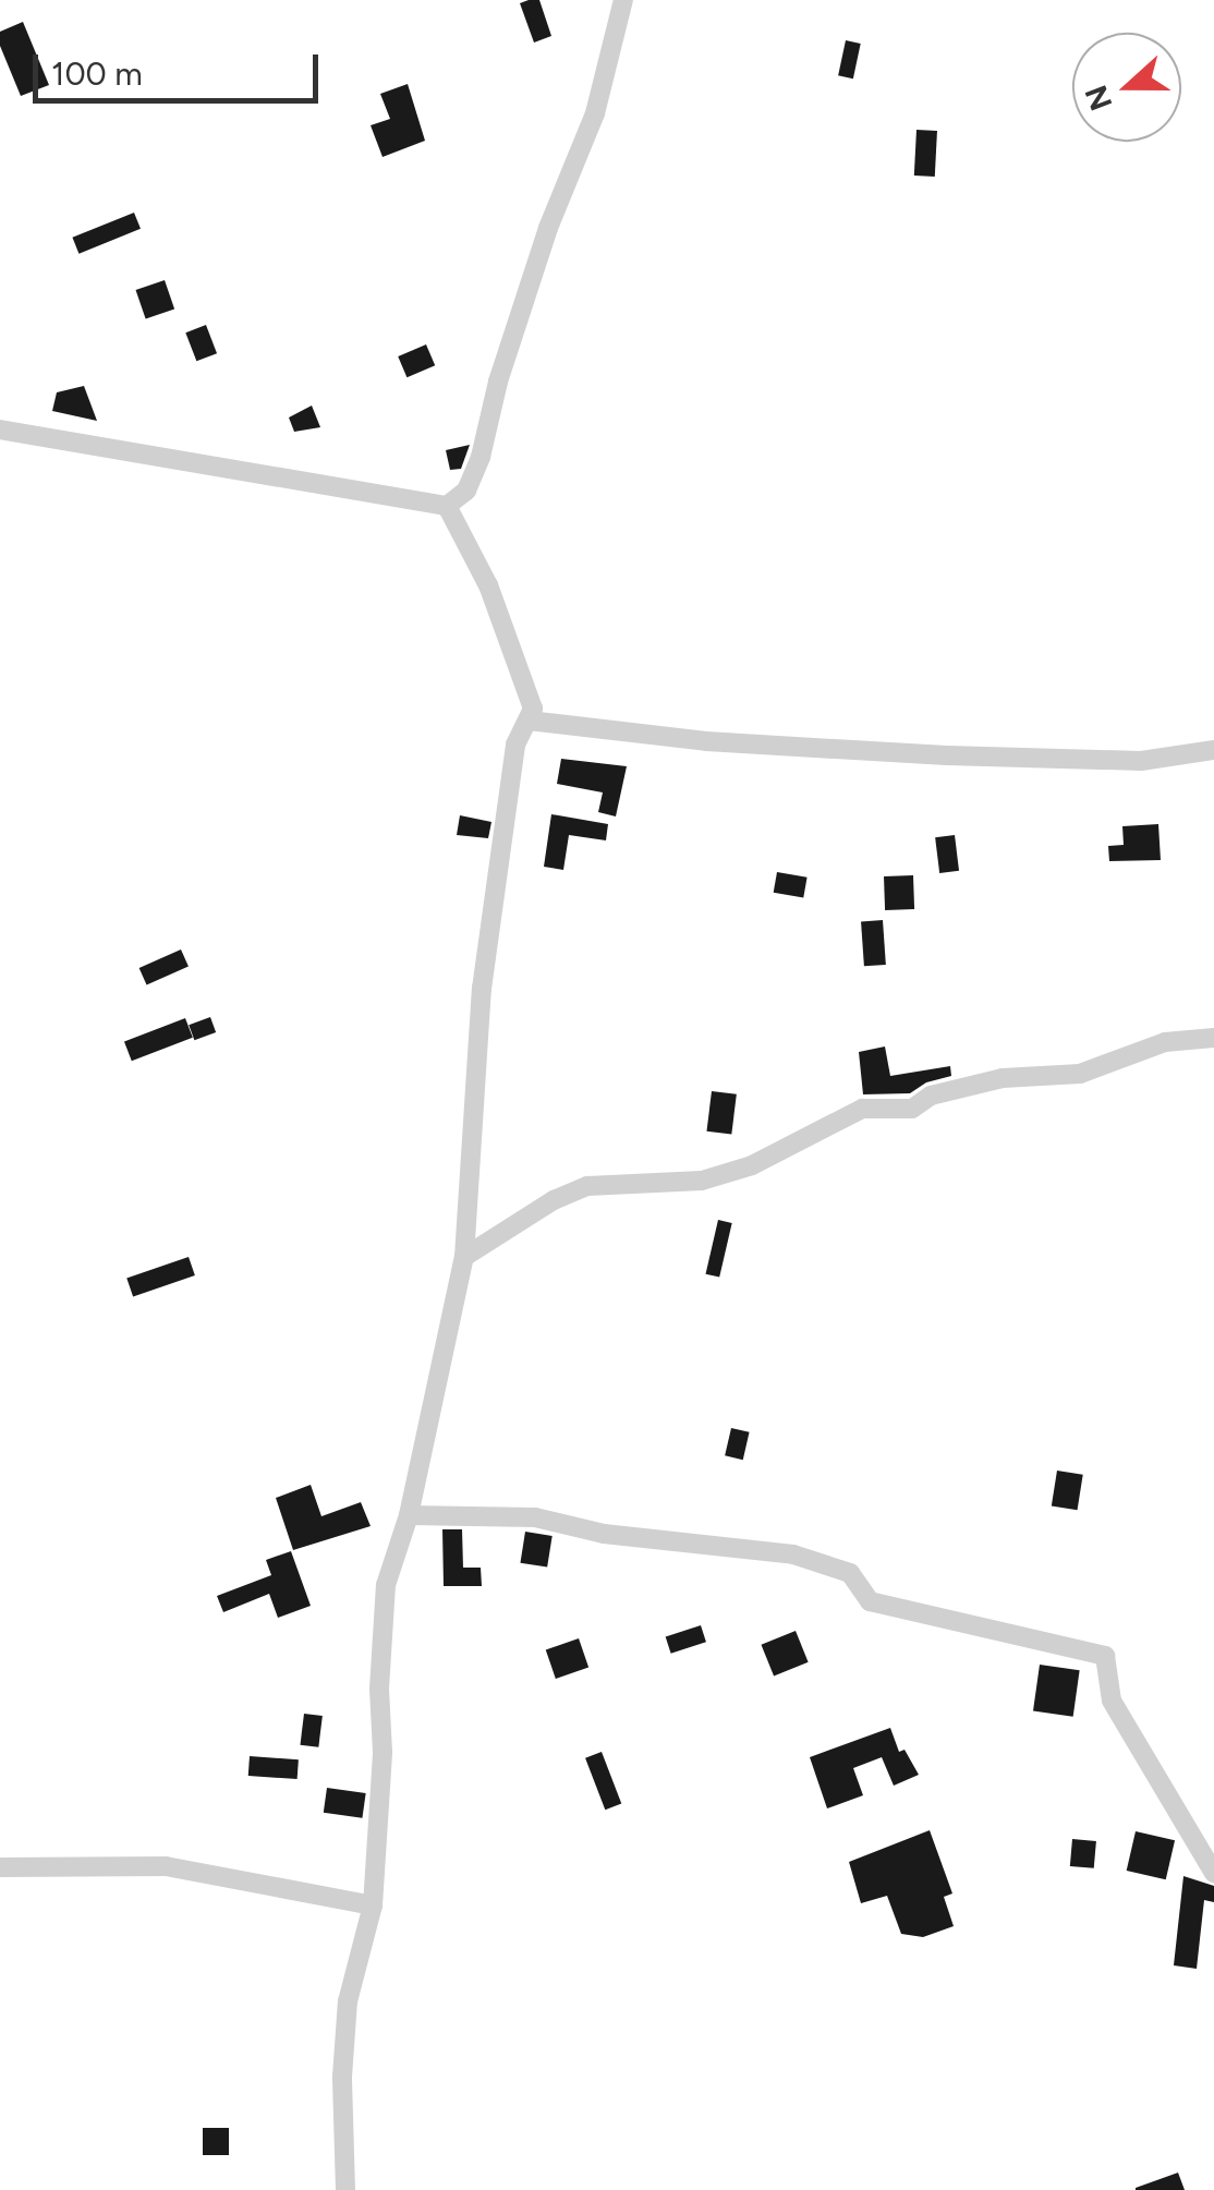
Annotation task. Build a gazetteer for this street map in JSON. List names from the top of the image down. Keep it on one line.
{"scale_bar":"100 m","north":"left"}
